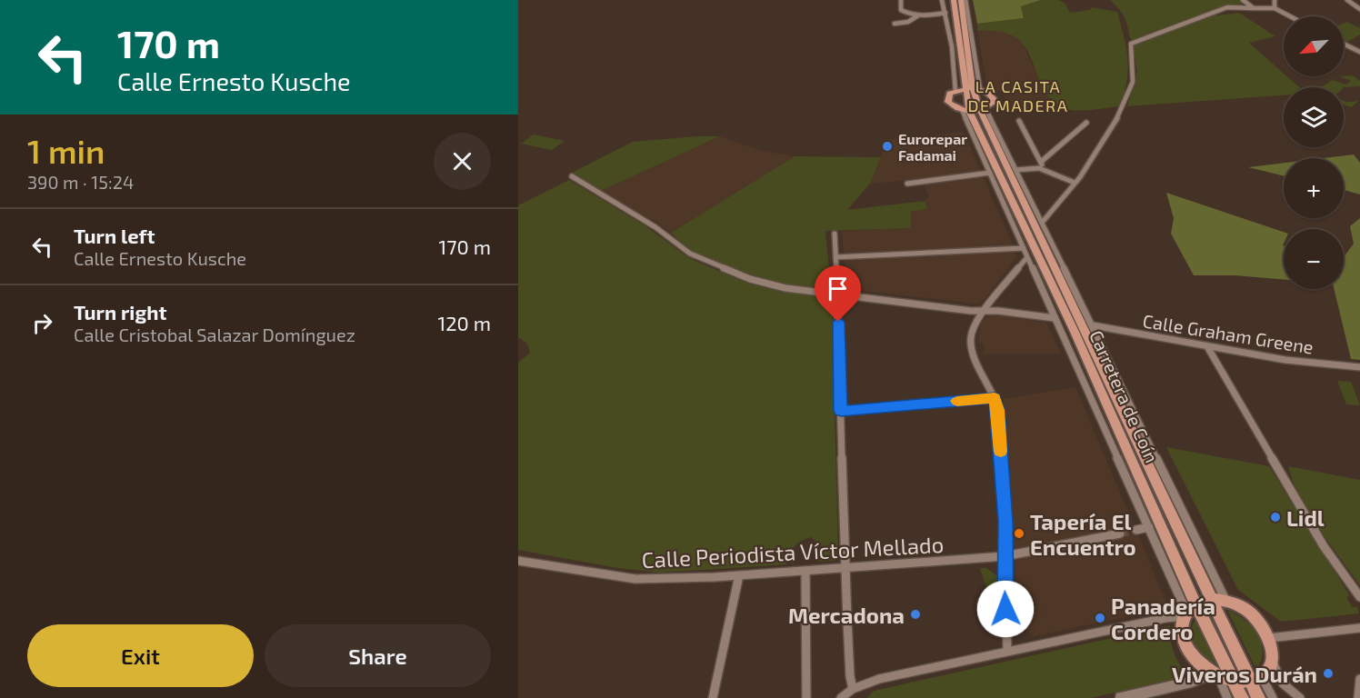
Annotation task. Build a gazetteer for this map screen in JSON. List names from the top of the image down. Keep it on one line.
{"streets":{"main road":["Carretera de Coín"],"street":["Calle Graham Greene","Calle Periodista Víctor Mellado"]},"crossings":[["Calle Graham Greene","Carretera de Coín"]],"districts":["LA CASITA DE MADERA"],"places":["Eurorepar Fadamai","Lidl","Tapería El Encuentro","Mercadona","Panadería Cordero","Viveros Durán"],"north":"bottom left","page":{"turn":["170 m","Calle Ernesto Kusche"],"map_buttons":["+","−"],"heading":["1 min","390 m · 15:24"],"list":[{"name":"Turn left","note":"Calle Ernesto Kusche","value":"170 m"},{"name":"Turn right","note":"Calle Cristobal Salazar Domínguez","value":"120 m"}],"buttons":["Exit","Share"]}}
